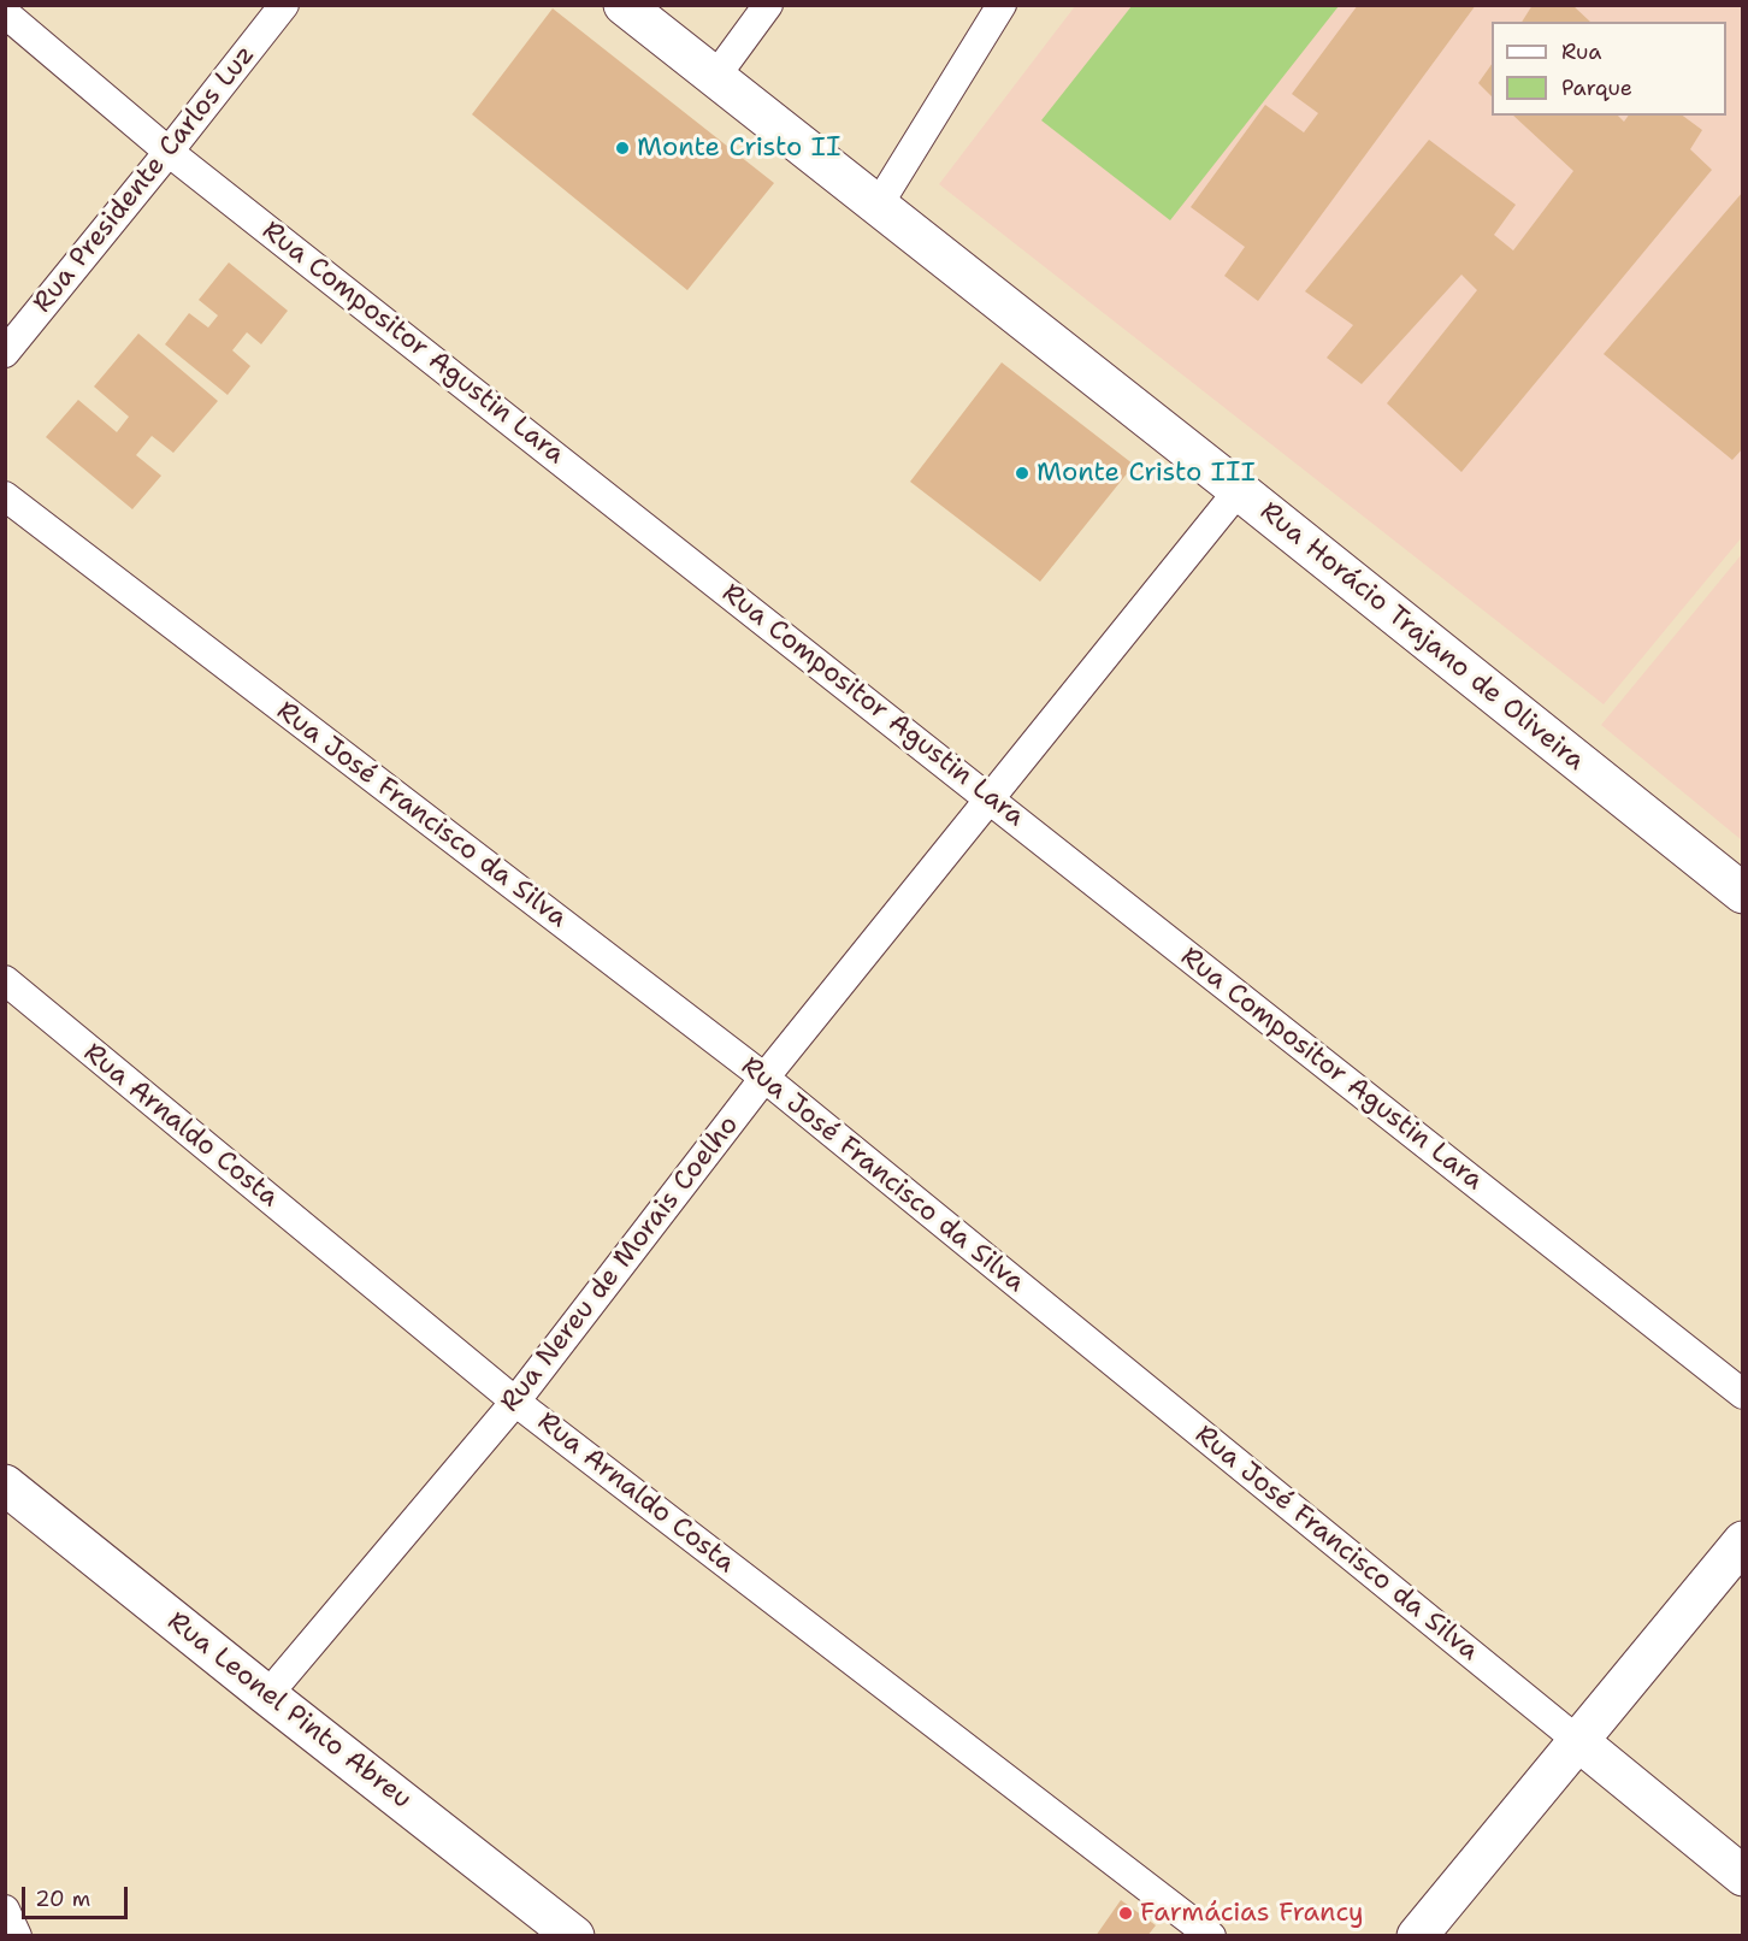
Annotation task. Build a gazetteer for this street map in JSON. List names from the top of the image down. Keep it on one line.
{"streets":{"main road":["Rua Horácio Trajano de Oliveira","Rua José Francisco da Silva","Rua Leonel Pinto Abreu"],"street":["Rua Presidente Carlos Luz","Rua Compositor Agustin Lara","Rua Arnaldo Costa","Rua Nereu de Morais Coelho"]},"crossings":[["Rua Presidente Carlos Luz","Rua Compositor Agustin Lara"],["Rua Compositor Agustin Lara","Rua Nereu de Morais Coelho"],["Rua Horácio Trajano de Oliveira","Rua Nereu de Morais Coelho"],["Rua José Francisco da Silva","Rua Nereu de Morais Coelho"],["Rua Arnaldo Costa","Rua Nereu de Morais Coelho"],["Rua Nereu de Morais Coelho","Rua Leonel Pinto Abreu"]],"places":["Monte Cristo II","Monte Cristo III","Farmácias Francy"],"legend":["Rua","Parque"],"scale_bar":"20 m"}
